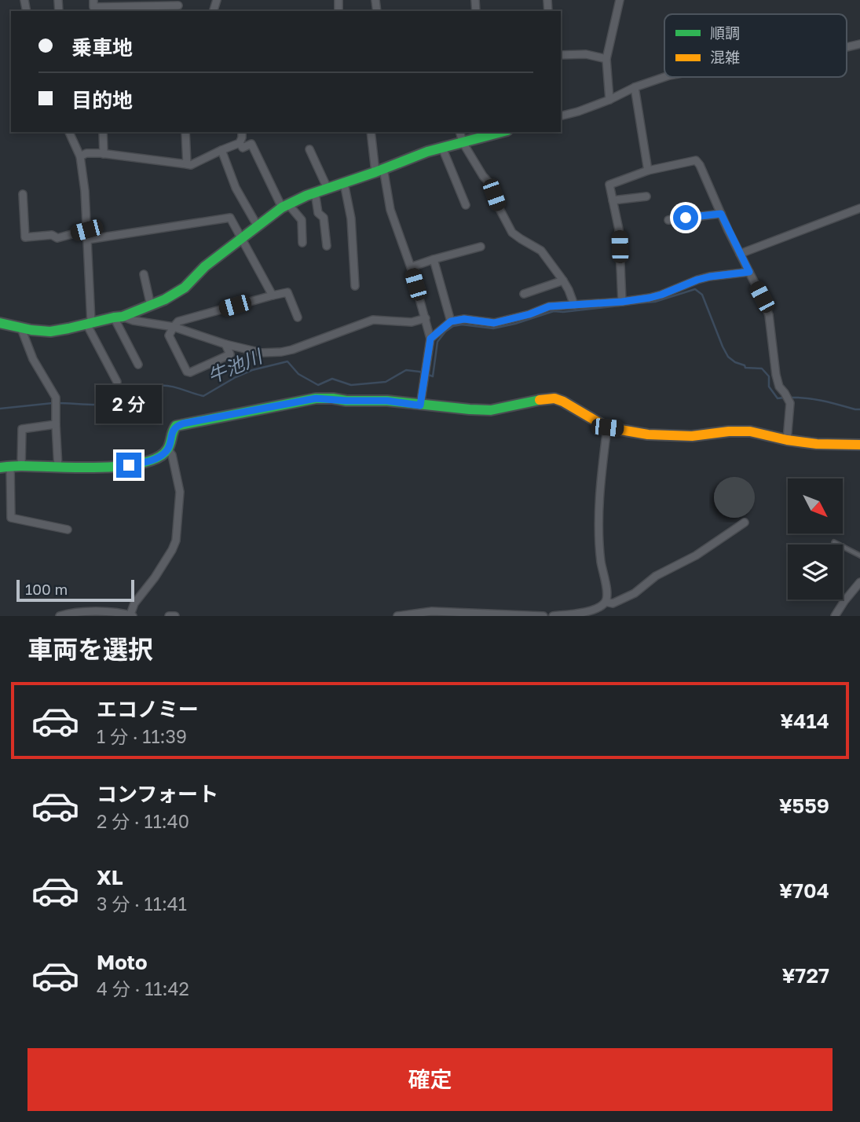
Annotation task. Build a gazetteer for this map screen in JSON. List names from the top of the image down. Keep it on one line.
{"water":["牛池川"],"legend":["順調","混雑"],"scale_bar":"100 m","north":"bottom right","page":{"banner":["乗車地","目的地"],"bubble":"2 分","scale":"100 m","heading":"車両を選択","list":[{"name":"エコノミー","note":"1 分 · 11:39","value":"¥414"},{"name":"コンフォート","note":"2 分 · 11:40","value":"¥559"},{"name":"XL","note":"3 分 · 11:41","value":"¥704"},{"name":"Moto","note":"4 分 · 11:42","value":"¥727"}],"buttons":"確定"}}
